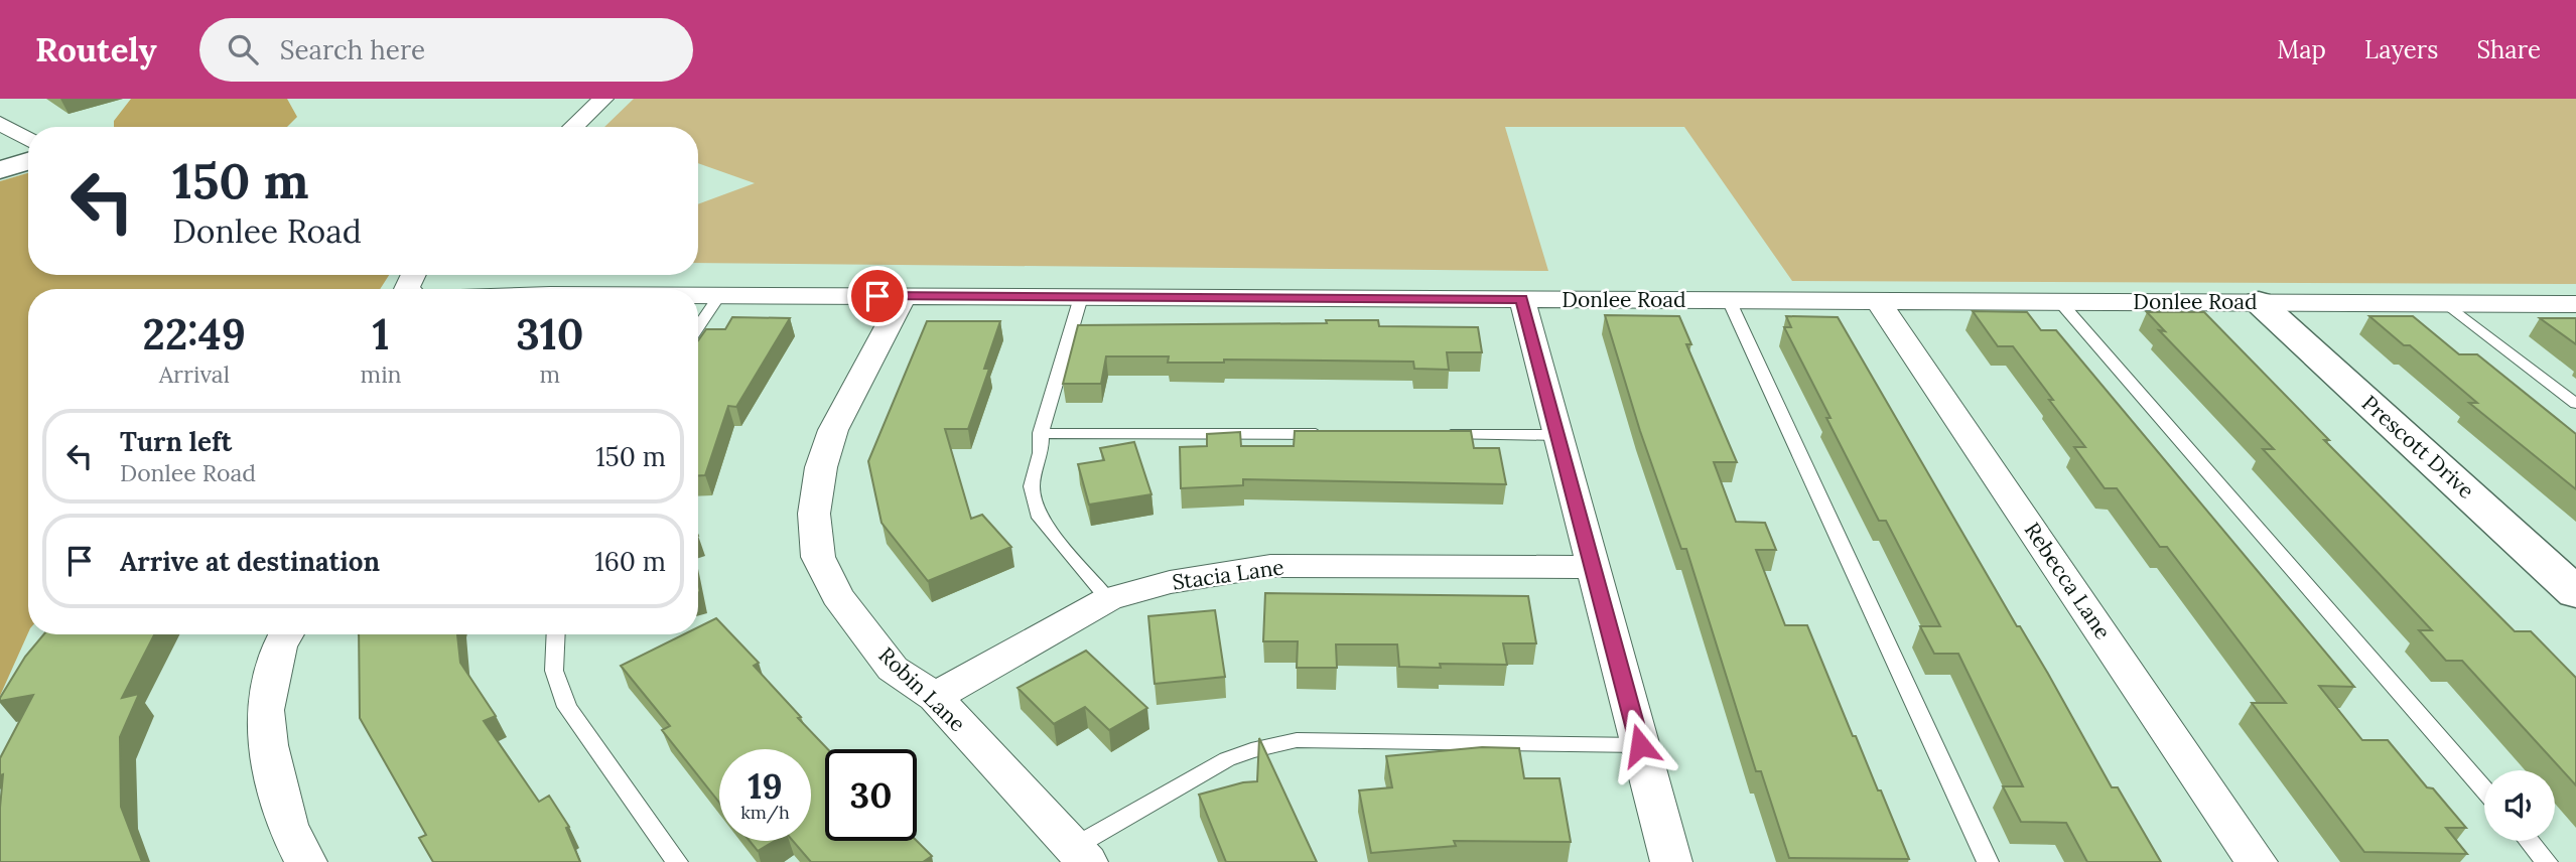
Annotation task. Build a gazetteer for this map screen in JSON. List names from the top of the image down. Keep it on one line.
{"streets":{"street":["Donlee Road","Prescott Drive","Stacia Lane","Rebecca Lane","Robin Lane"]},"crossings":[["Donlee Road","Prescott Drive"],["Donlee Road","Rebecca Lane"],["Donlee Road","Robin Lane"],["Stacia Lane","Robin Lane"]],"page":{"header":"Routely","search":"Search here","nav":["Map","Layers","Share"],"turn":["150 m","Donlee Road"],"eta":["22:49","Arrival","1","min","310","m"],"list":[{"name":"Turn left","note":"Donlee Road","value":"150 m"},{"name":"Arrive at destination","value":"160 m"}],"speed":"19 km/h","limit":"30"}}
